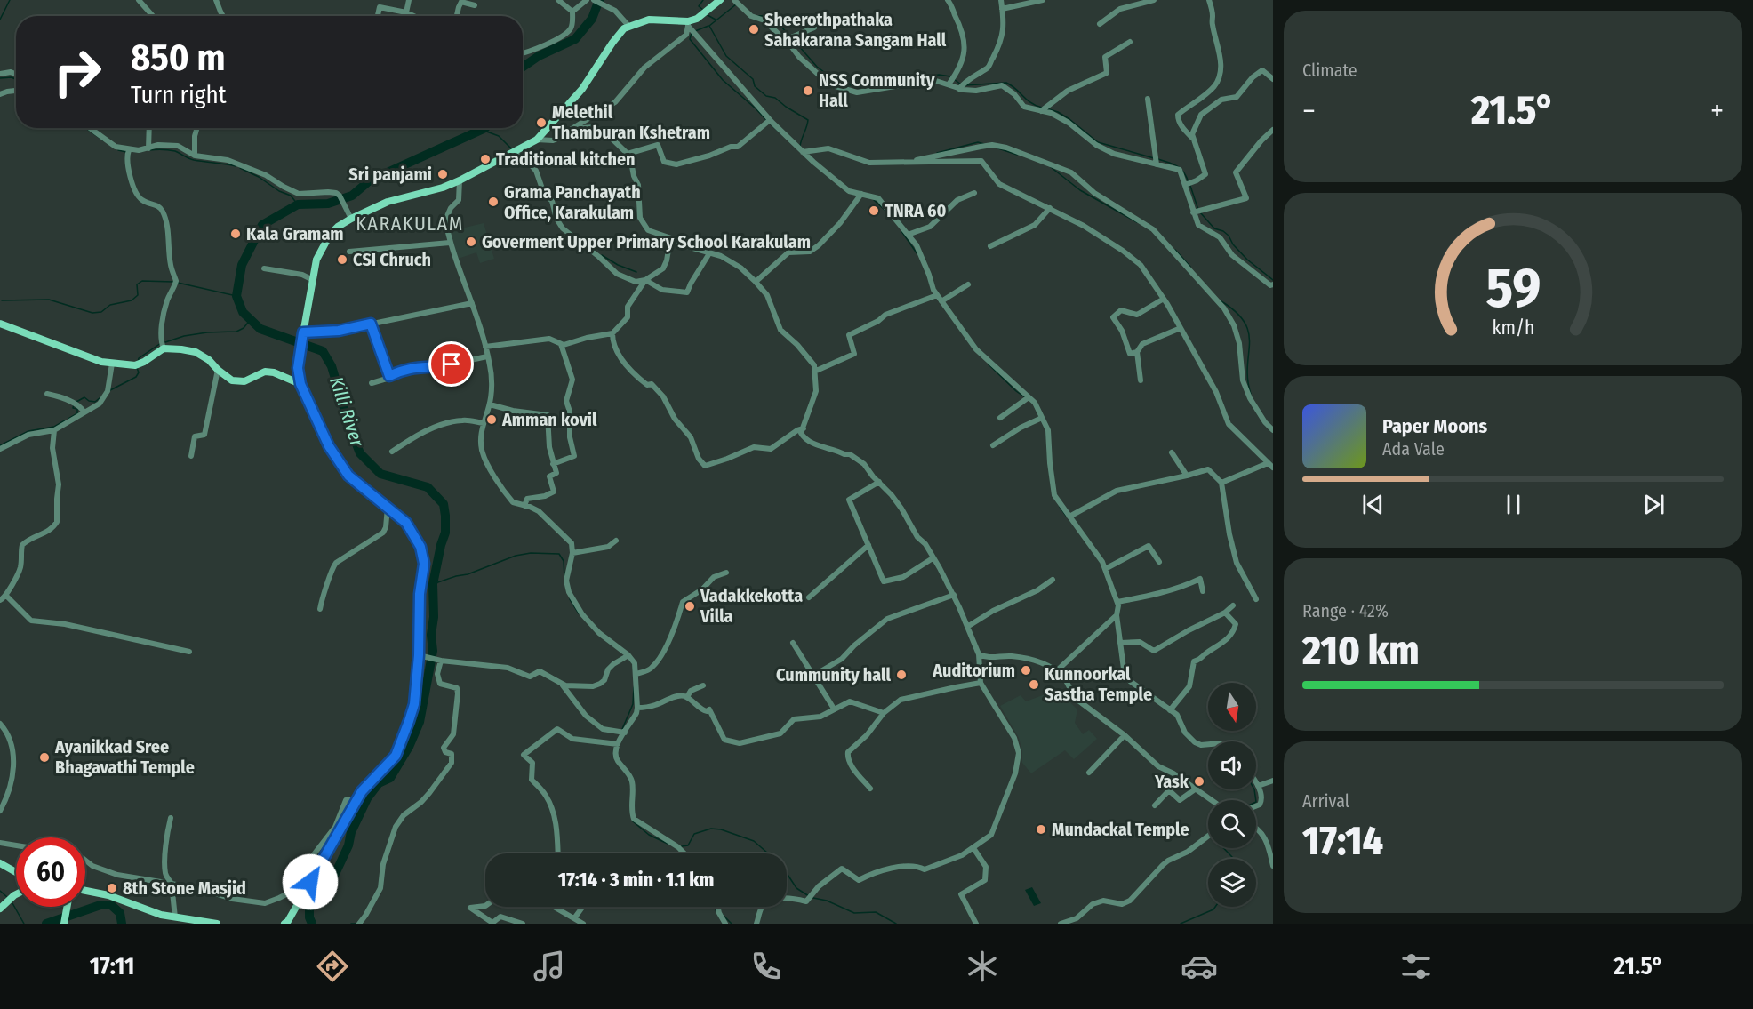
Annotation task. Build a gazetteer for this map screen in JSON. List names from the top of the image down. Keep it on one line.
{"districts":["KARAKULAM"],"water":["Killi River"],"places":["Sheerothpathaka Sahakarana Sangam Hall","NSS Community Hall","Melethil Thamburan Kshetram","Traditional kitchen","Sri panjami","Grama Panchayath Office, Karakulam","TNRA 60","Kala Gramam","Goverment Upper Primary School Karakulam","CSI Chruch","Amman kovil","Vadakkekotta Villa","Auditorium","Cummunity hall","Kunnoorkal Sastha Temple","Ayanikkad Sree Bhagavathi Temple","Yask","Mundackal Temple","8th Stone Masjid"],"north":"bottom","page":{"tile":["Climate",["Range · 42%","210 km"],["Arrival","17:14"]],"turn":["850 m","Turn right"],"heat":["−","21.5°","+"],"song":["Paper Moons","Ada Vale"],"limit":"60","trip":"17:14 · 3 min · 1.1 km","tabs":["17:11","21.5°"],"gauge":["59","km/h"]}}
